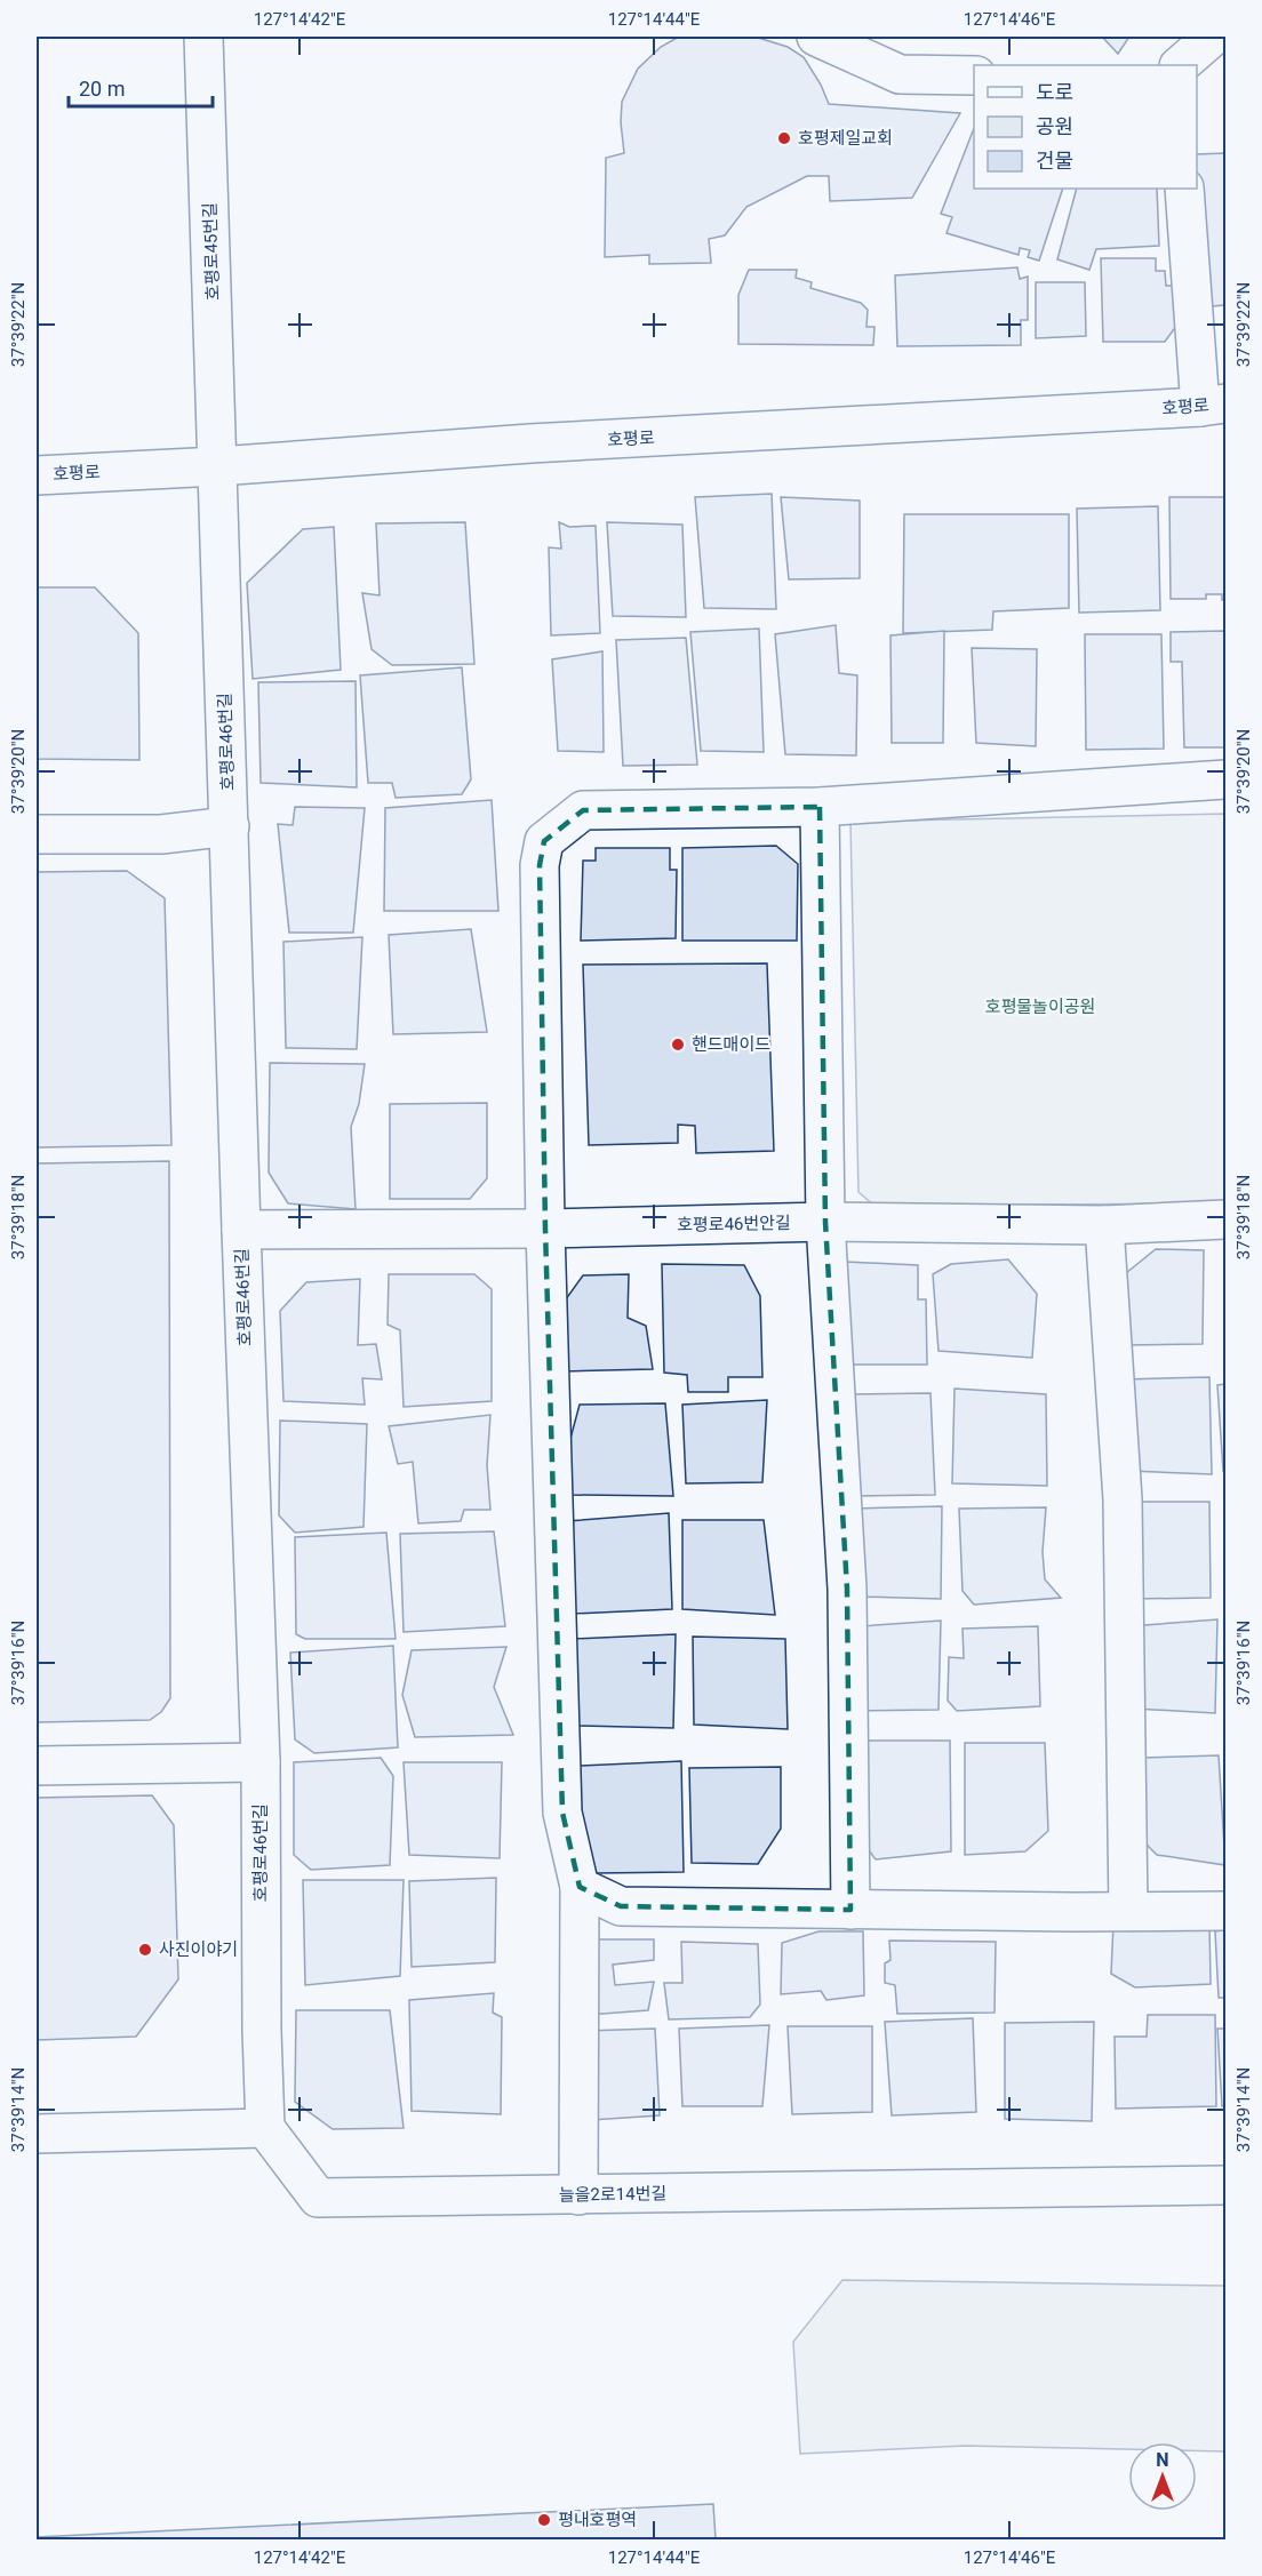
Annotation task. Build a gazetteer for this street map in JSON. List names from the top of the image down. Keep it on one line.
{"streets":{"street":["호평로45번길","호평로","호평로46번길","호평로46번안길","늘을2로14번길"]},"crossings":[["호평로45번길","호평로"],["호평로45번길","호평로46번길"],["호평로","호평로46번길"],["호평로46번길","호평로46번안길"],["호평로46번길","늘을2로14번길"]],"parks":["호평물놀이공원"],"places":["호평제일교회","핸드매이드","사진이야기","평내호평역"],"legend":["도로","공원","건물"],"scale_bar":"20 m","north":"top","coordinates":["127°14'42\"E","127°14'44\"E","127°14'46\"E","37°39'22\"N","37°39'20\"N","37°39'18\"N","37°39'16\"N","37°39'14\"N"]}
